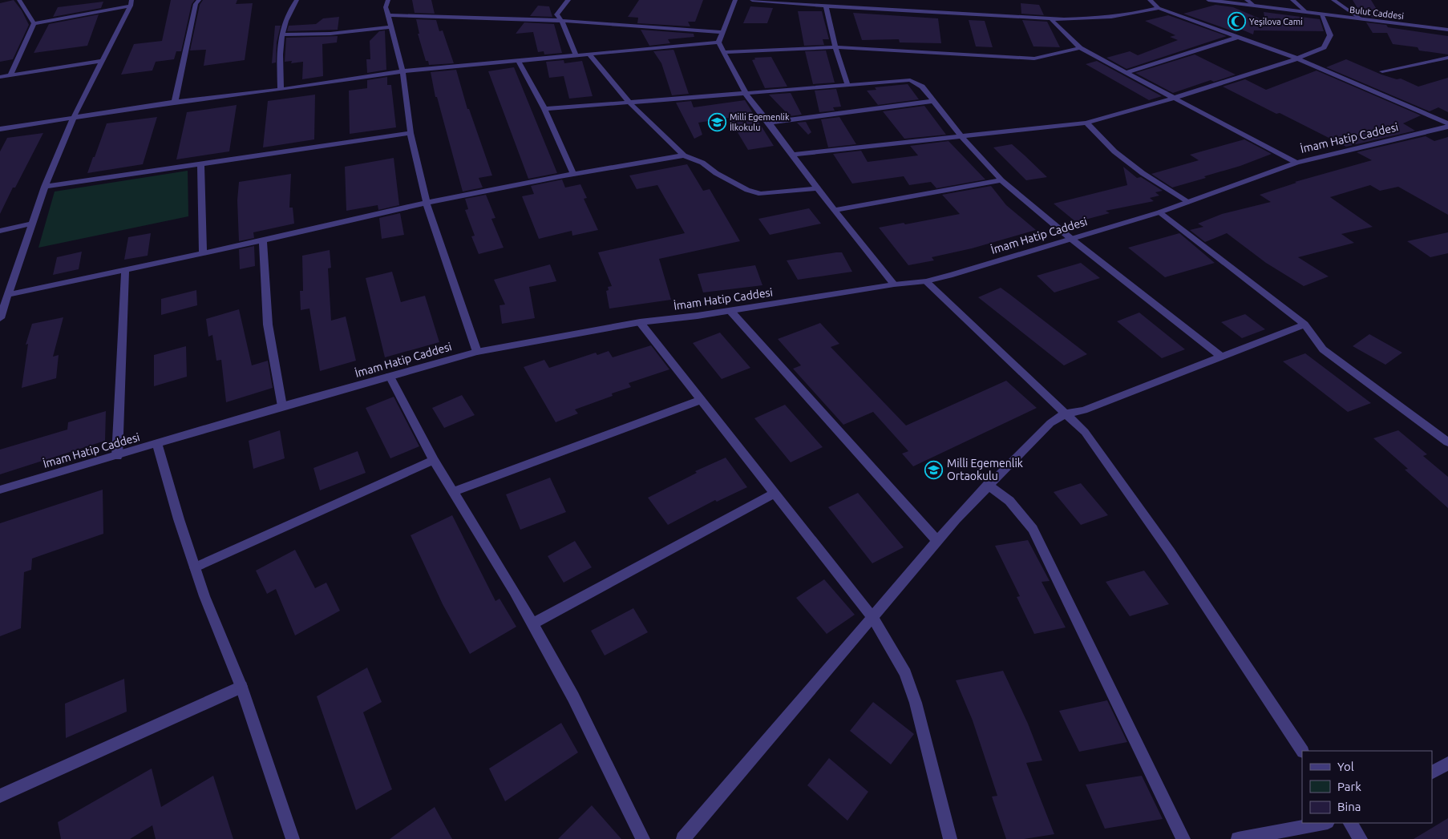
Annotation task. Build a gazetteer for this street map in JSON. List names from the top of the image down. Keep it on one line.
{"streets":{"street":["Bulut Caddesi","İmam Hatip Caddesi"]},"places":{"mosque":["Yeşilova Cami"],"school or university":["Milli Egemenlik İlkokulu","Milli Egemenlik Ortaokulu"]},"legend":["Yol","Park","Bina"]}
